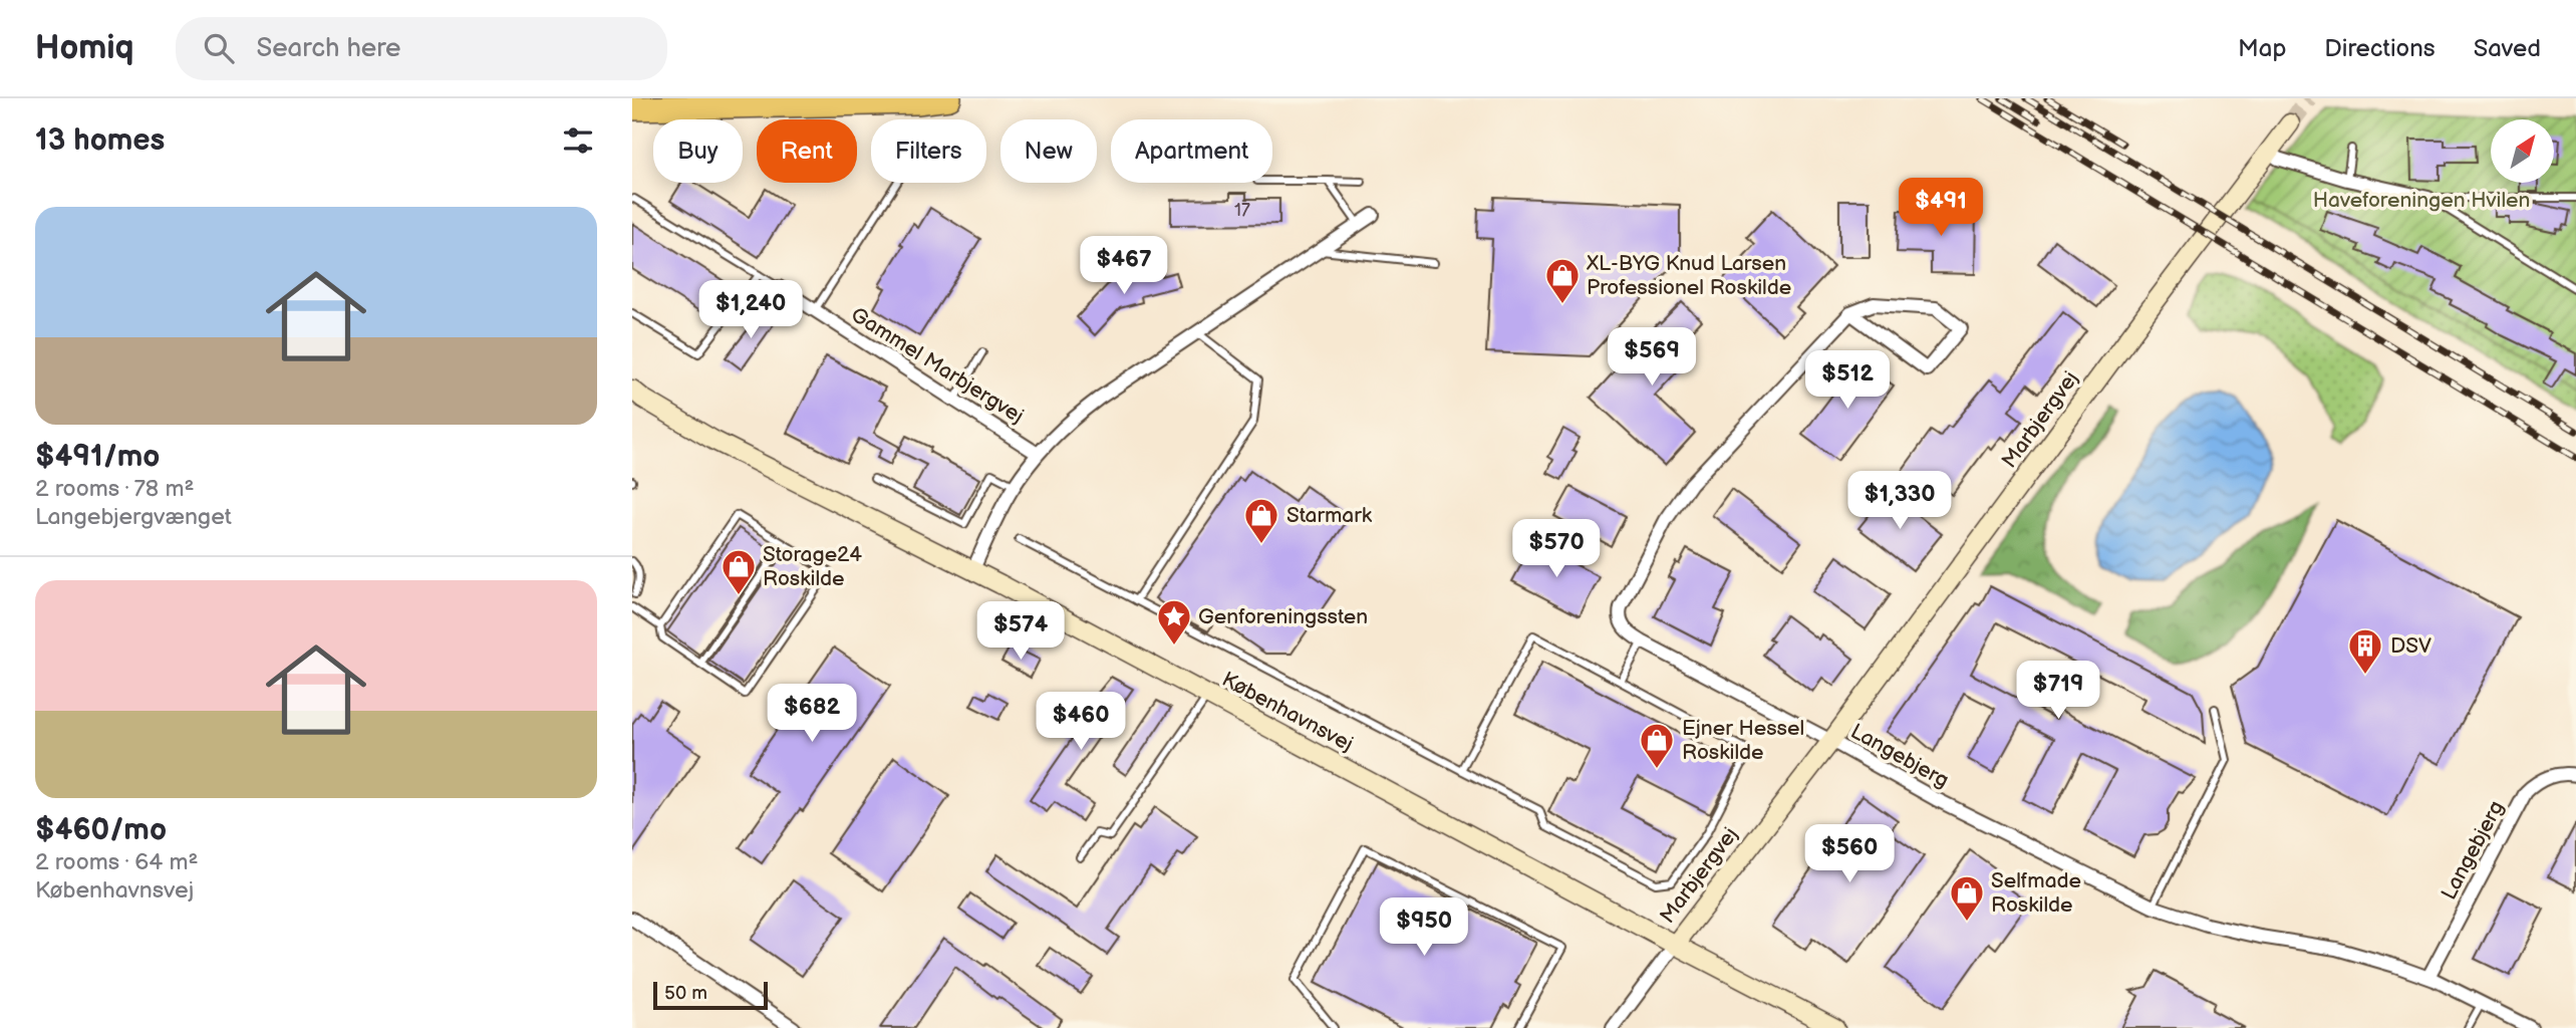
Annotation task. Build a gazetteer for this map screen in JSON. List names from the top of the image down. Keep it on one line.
{"streets":{"main road":["Marbjergvej","Københavnsvej"],"street":["Gammel Marbjergvej","Langebjerg"]},"crossings":[["Marbjergvej","Københavnsvej"],["Marbjergvej","Langebjerg"]],"parks":["Haveforeningen Hvilen"],"places":{"shop":["XL-BYG Knud Larsen Professionel Roskilde","Starmark","Storage24 Roskilde","Ejner Hessel Roskilde","Selfmade Roskilde"],"place":["Genforeningssten"],"building":["DSV"]},"house_numbers":["17"],"scale_bar":"50 m","north":"top right","page":{"header":"Homiq","search":"Search here","nav":["Map","Directions","Saved"],"heading":"13 homes","chip":["Buy","Rent","Filters","New","Apartment"],"price":["$491","$467","$1,240","$569","$512","$1,330","$570","$574","$719","$682","$460","$560","$950"],"list":[{"name":"$491/mo","note":"2 rooms · 78 m² · Langebjergvænget"},{"name":"$460/mo","note":"2 rooms · 64 m² · Københavnsvej"}],"scale":"50 m"}}
